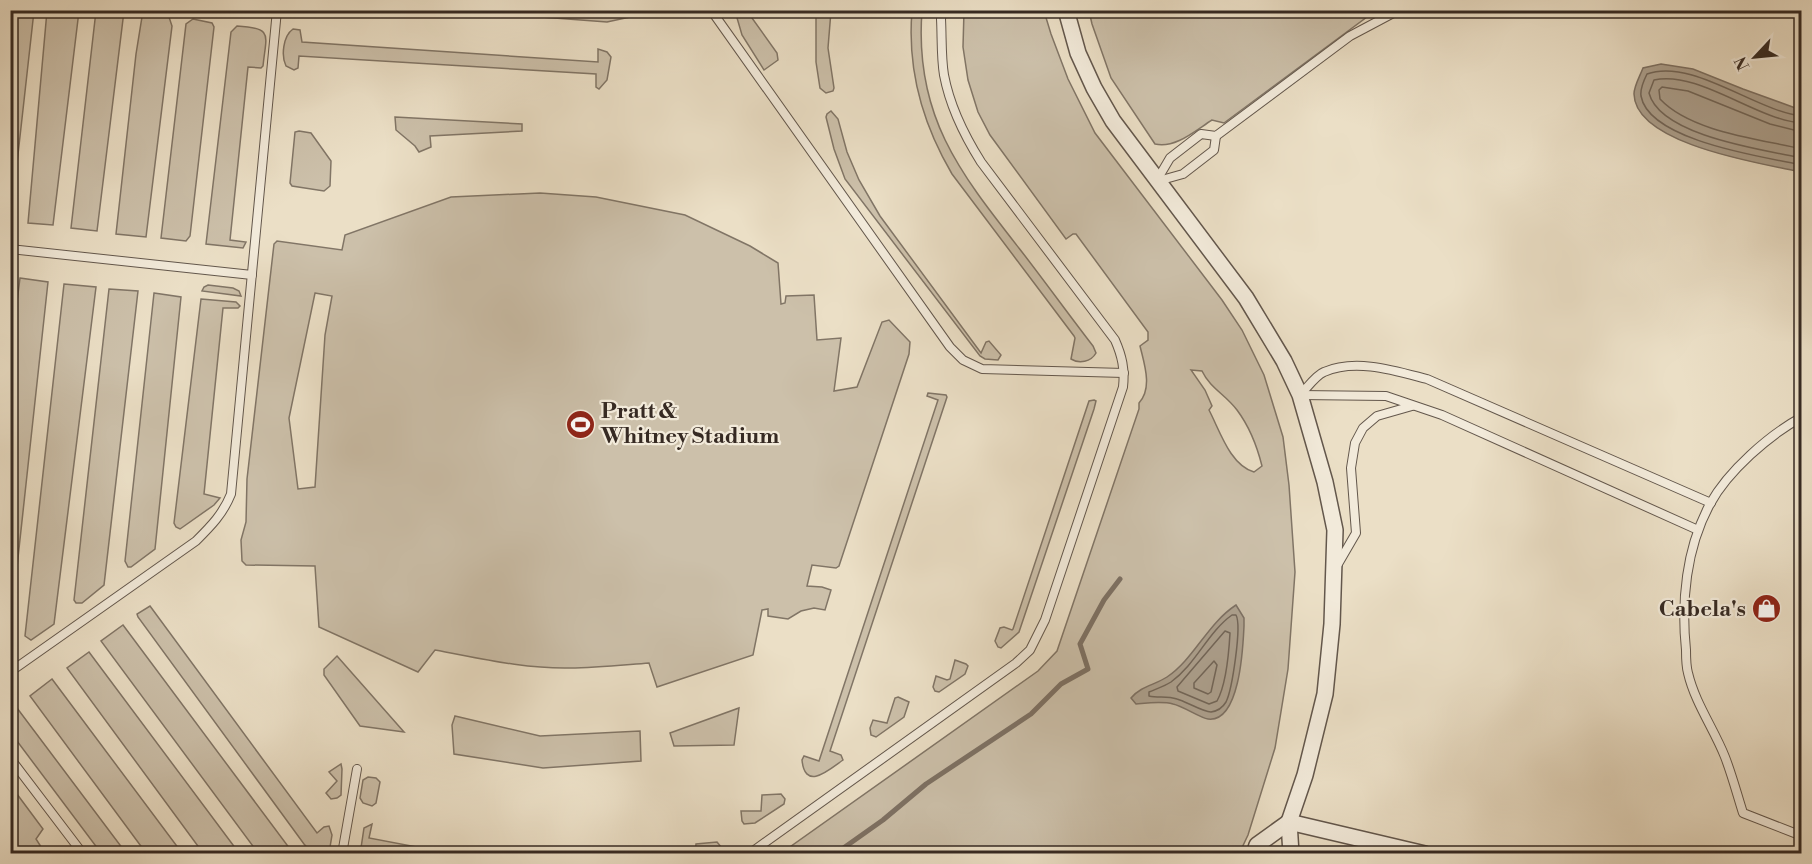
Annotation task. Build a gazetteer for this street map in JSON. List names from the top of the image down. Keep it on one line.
{"places":{"sports":["Pratt & Whitney Stadium"],"shop":["Cabela's"]},"north":"bottom left"}
